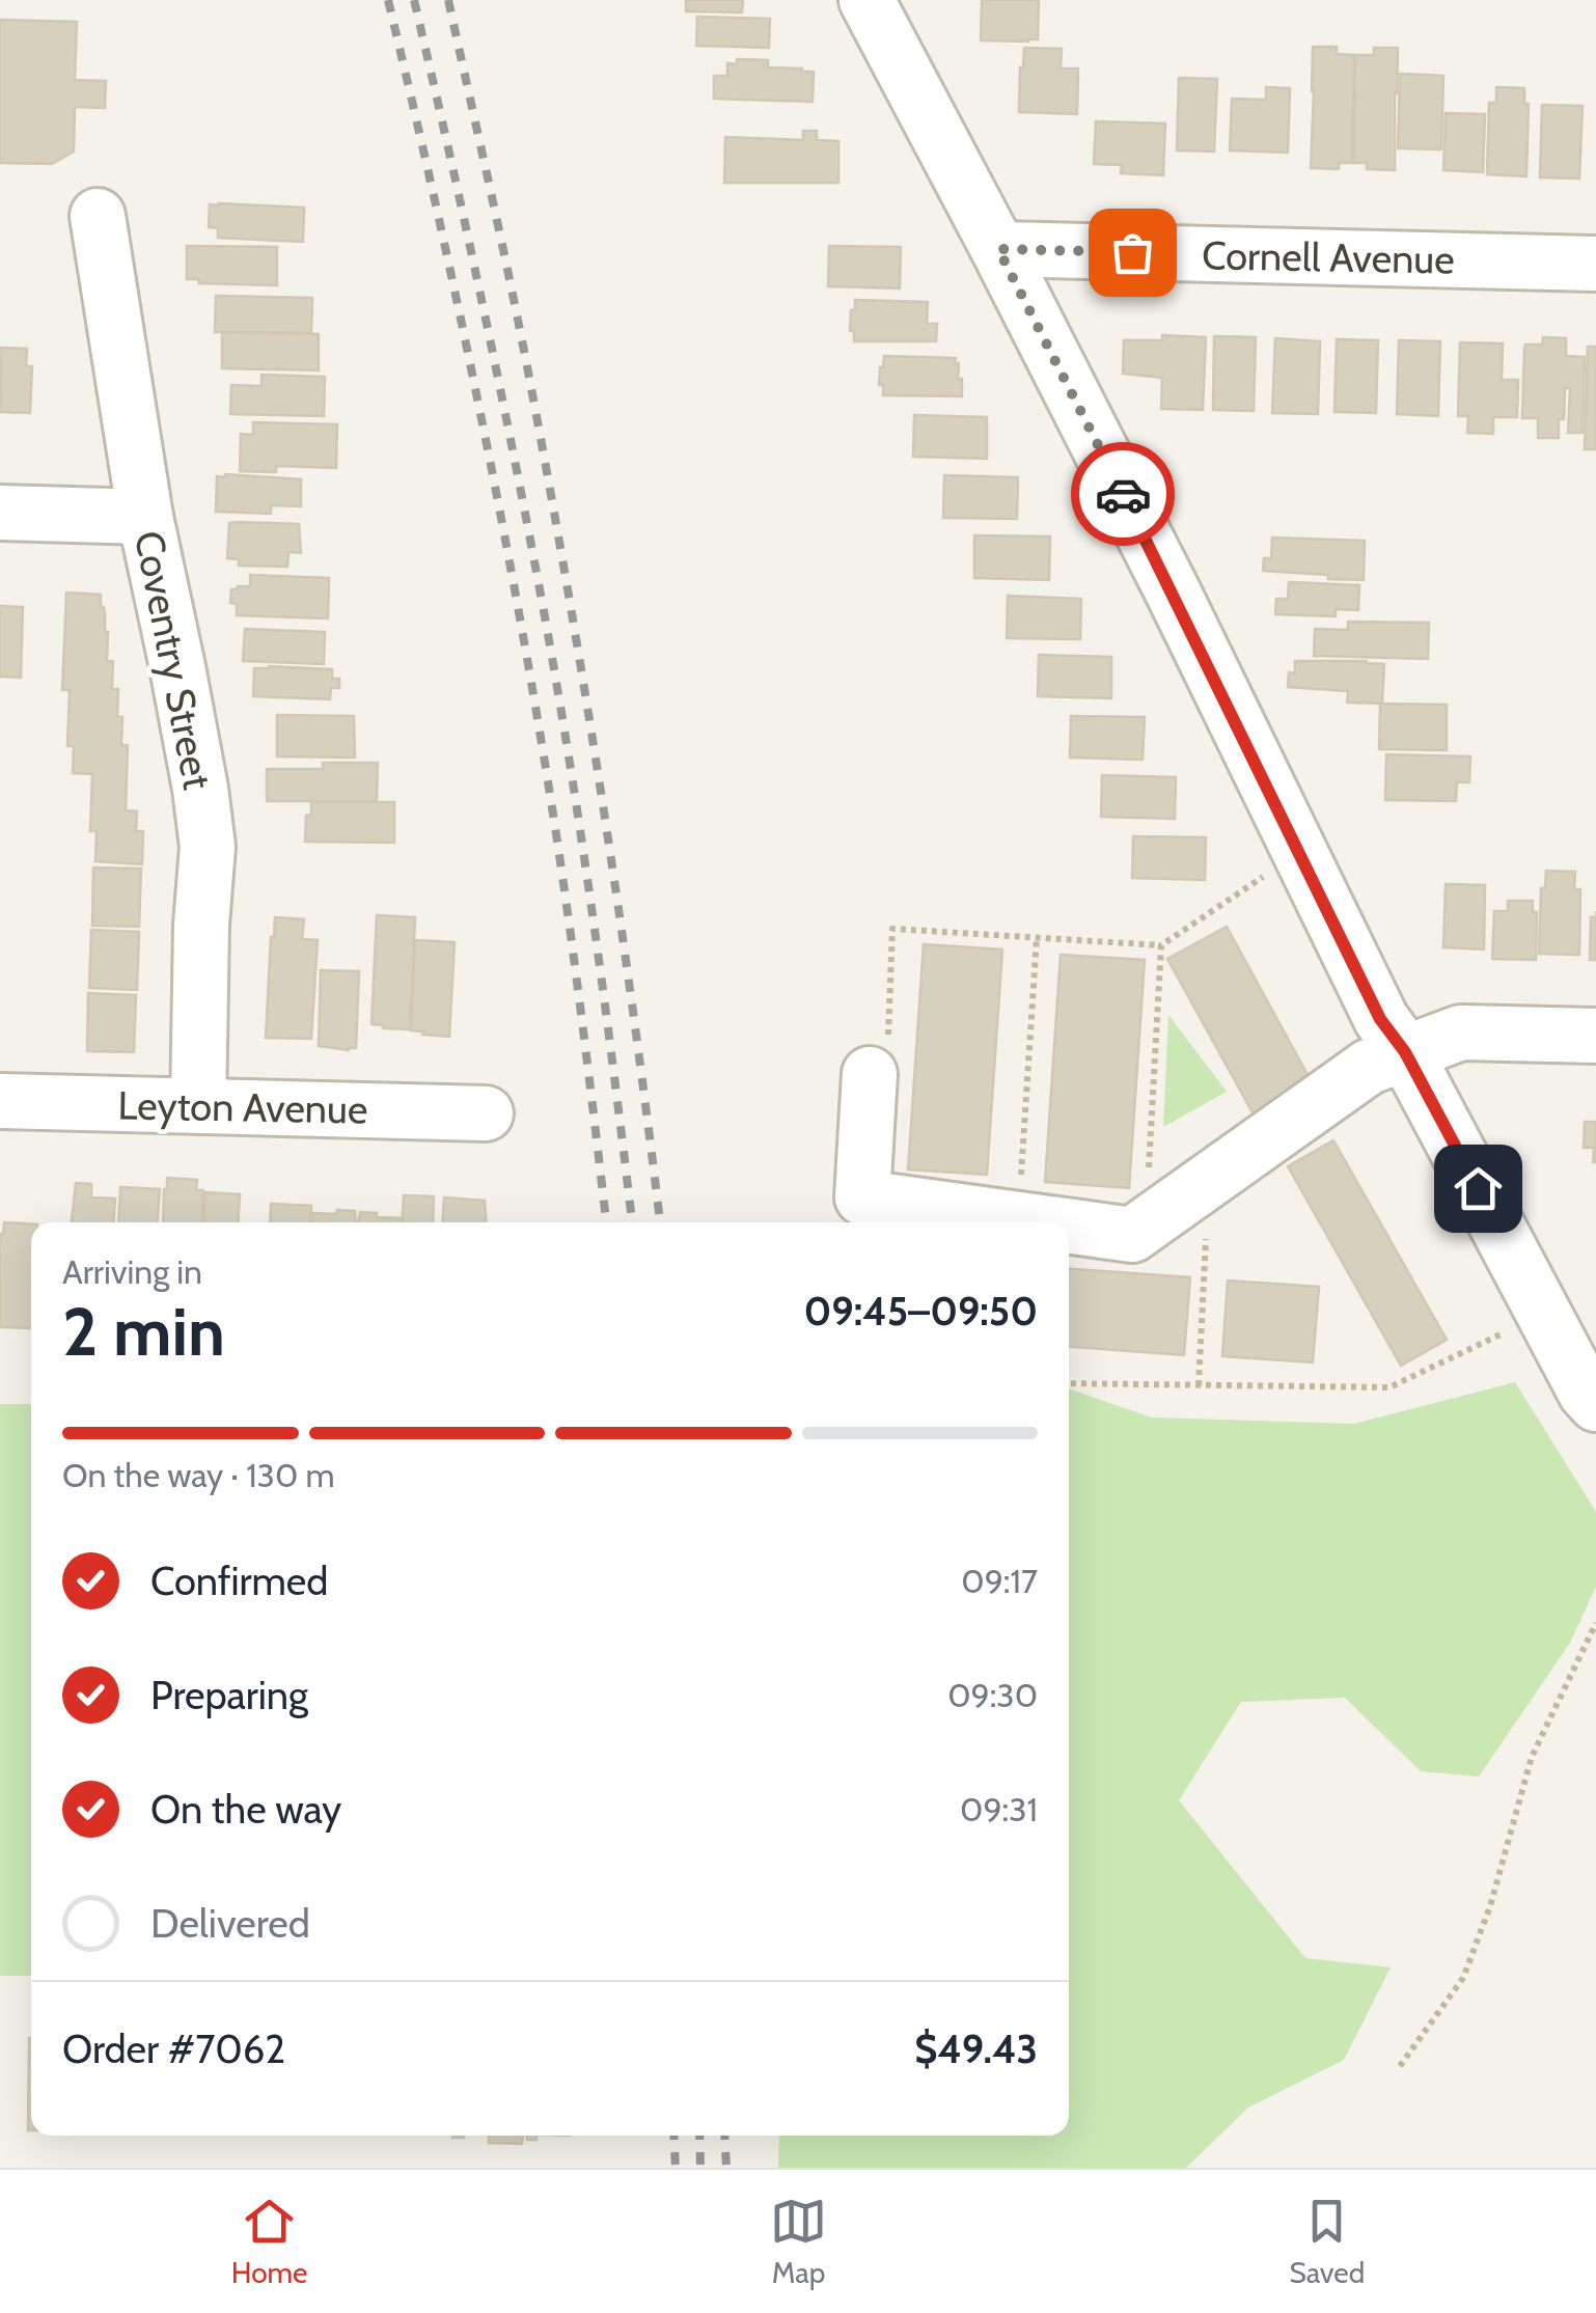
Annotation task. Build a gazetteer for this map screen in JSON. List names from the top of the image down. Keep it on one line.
{"streets":{"street":["Cornell Avenue","Coventry Street","Leyton Avenue"]},"crossings":[["Coventry Street","Leyton Avenue"]],"page":{"heading":["2 min","Arriving in","09:45–09:50"],"panel":["Order #7062","$49.43"],"bar":"On the way · 130 m","list":[["Confirmed","09:17"],["Preparing","09:30"],["On the way","09:31"],"Delivered"],"tabs":["Home","Map","Saved"]}}
